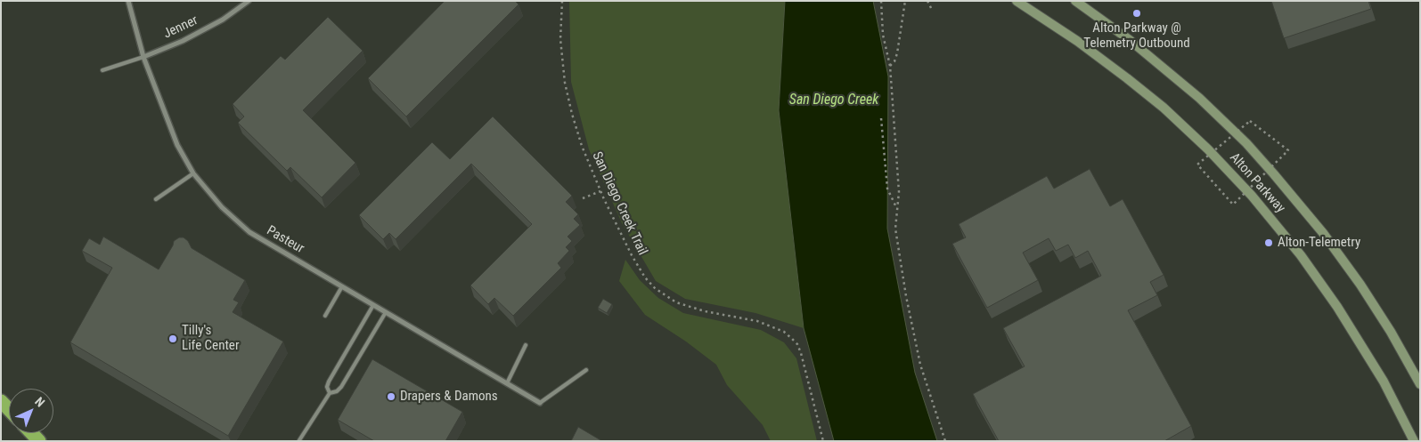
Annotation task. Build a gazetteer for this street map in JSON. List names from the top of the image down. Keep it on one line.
{"streets":{"main road":["Alton Parkway"],"street":["Jenner","Pasteur"],"path":["San Diego Creek Trail"]},"crossings":[["Jenner","Pasteur"]],"water":["San Diego Creek"],"places":["Alton Parkway @ Telemetry Outbound","Alton-Telemetry","Tilly's Life Center","Drapers & Damons"],"north":"top right"}
